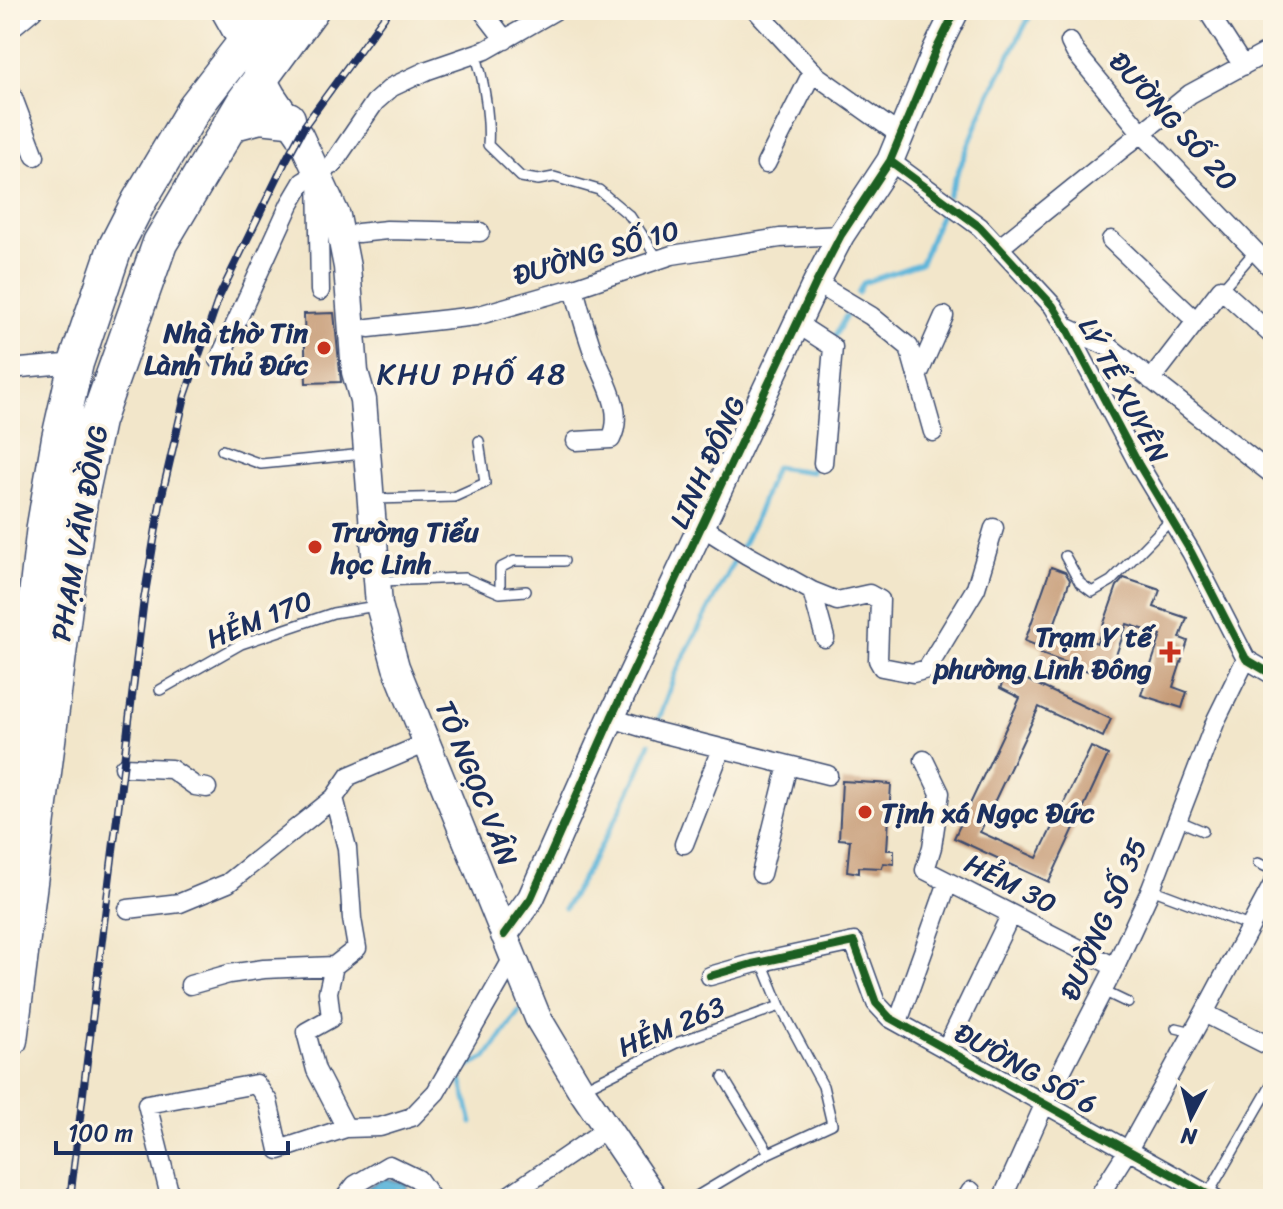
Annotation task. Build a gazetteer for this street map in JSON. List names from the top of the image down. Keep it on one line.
{"streets":{"highway":["PHẠM VĂN ĐỒNG"],"main road":["LINH ĐÔNG","TÔ NGỌC VÂN"],"street":["ĐƯỜNG SỐ 20","ĐƯỜNG SỐ 10","LÝ TẾ XUYÊN","HẺM 30","ĐƯỜNG SỐ 35","ĐƯỜNG SỐ 6"],"lane":["HẺM 170","HẺM 263"]},"crossings":[["ĐƯỜNG SỐ 10","LINH ĐÔNG"],["ĐƯỜNG SỐ 10","TÔ NGỌC VÂN"],["LÝ TẾ XUYÊN","LINH ĐÔNG"],["LÝ TẾ XUYÊN","ĐƯỜNG SỐ 35"],["LINH ĐÔNG","TÔ NGỌC VÂN"],["PHẠM VĂN ĐỒNG","TÔ NGỌC VÂN"],["HẺM 170","TÔ NGỌC VÂN"],["TÔ NGỌC VÂN","HẺM 263"],["HẺM 30","ĐƯỜNG SỐ 35"],["ĐƯỜNG SỐ 35","ĐƯỜNG SỐ 6"]],"districts":["KHU PHỐ 48"],"places":{"other":["Nhà thờ Tin Lành Thủ Đức","Trường Tiểu học Linh","Tịnh xá Ngọc Đức"],"health":["Trạm Y tế phường Linh Đông"]},"scale_bar":"100 m","north":"bottom"}
